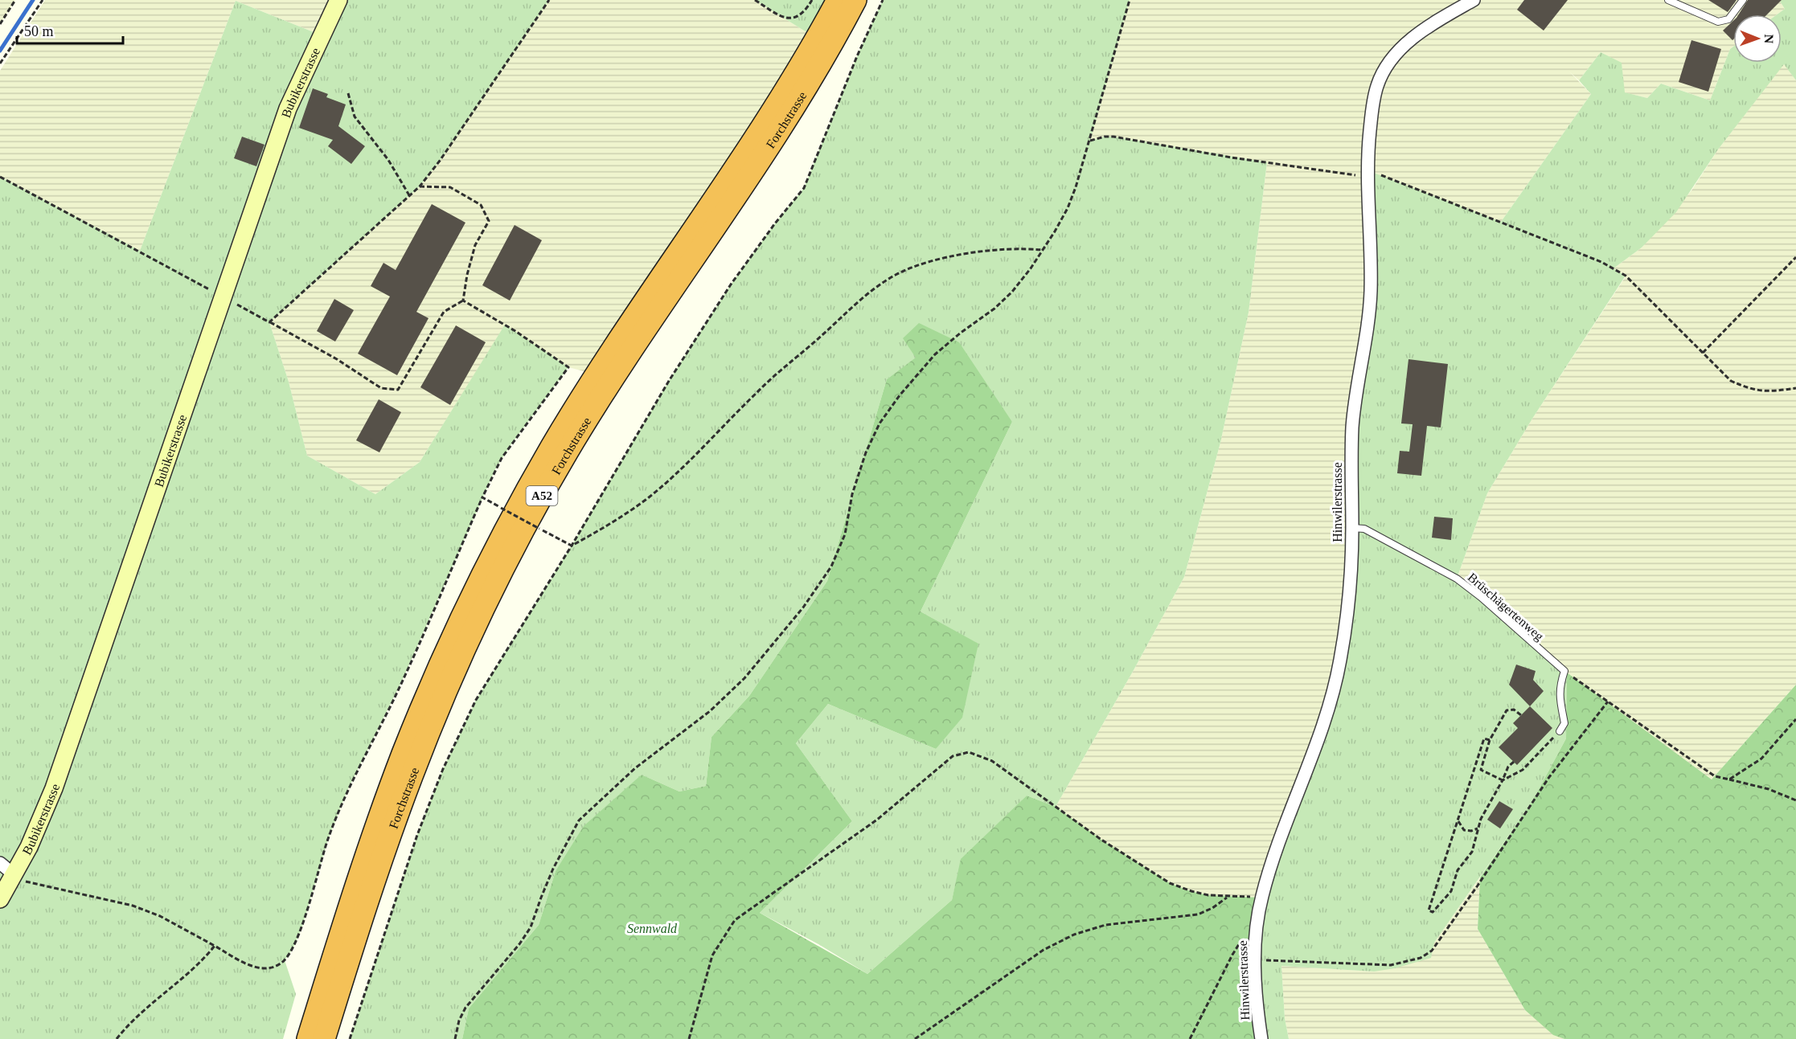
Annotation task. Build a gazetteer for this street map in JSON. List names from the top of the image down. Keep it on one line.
{"streets":{"highway":["Forchstrasse","A52"],"street":["Bubikerstrasse","Hinwilerstrasse"],"lane":["Brüschägertenweg"]},"crossings":[["Hinwilerstrasse","Brüschägertenweg"]],"parks":["Sennwald"],"scale_bar":"50 m","north":"right"}
